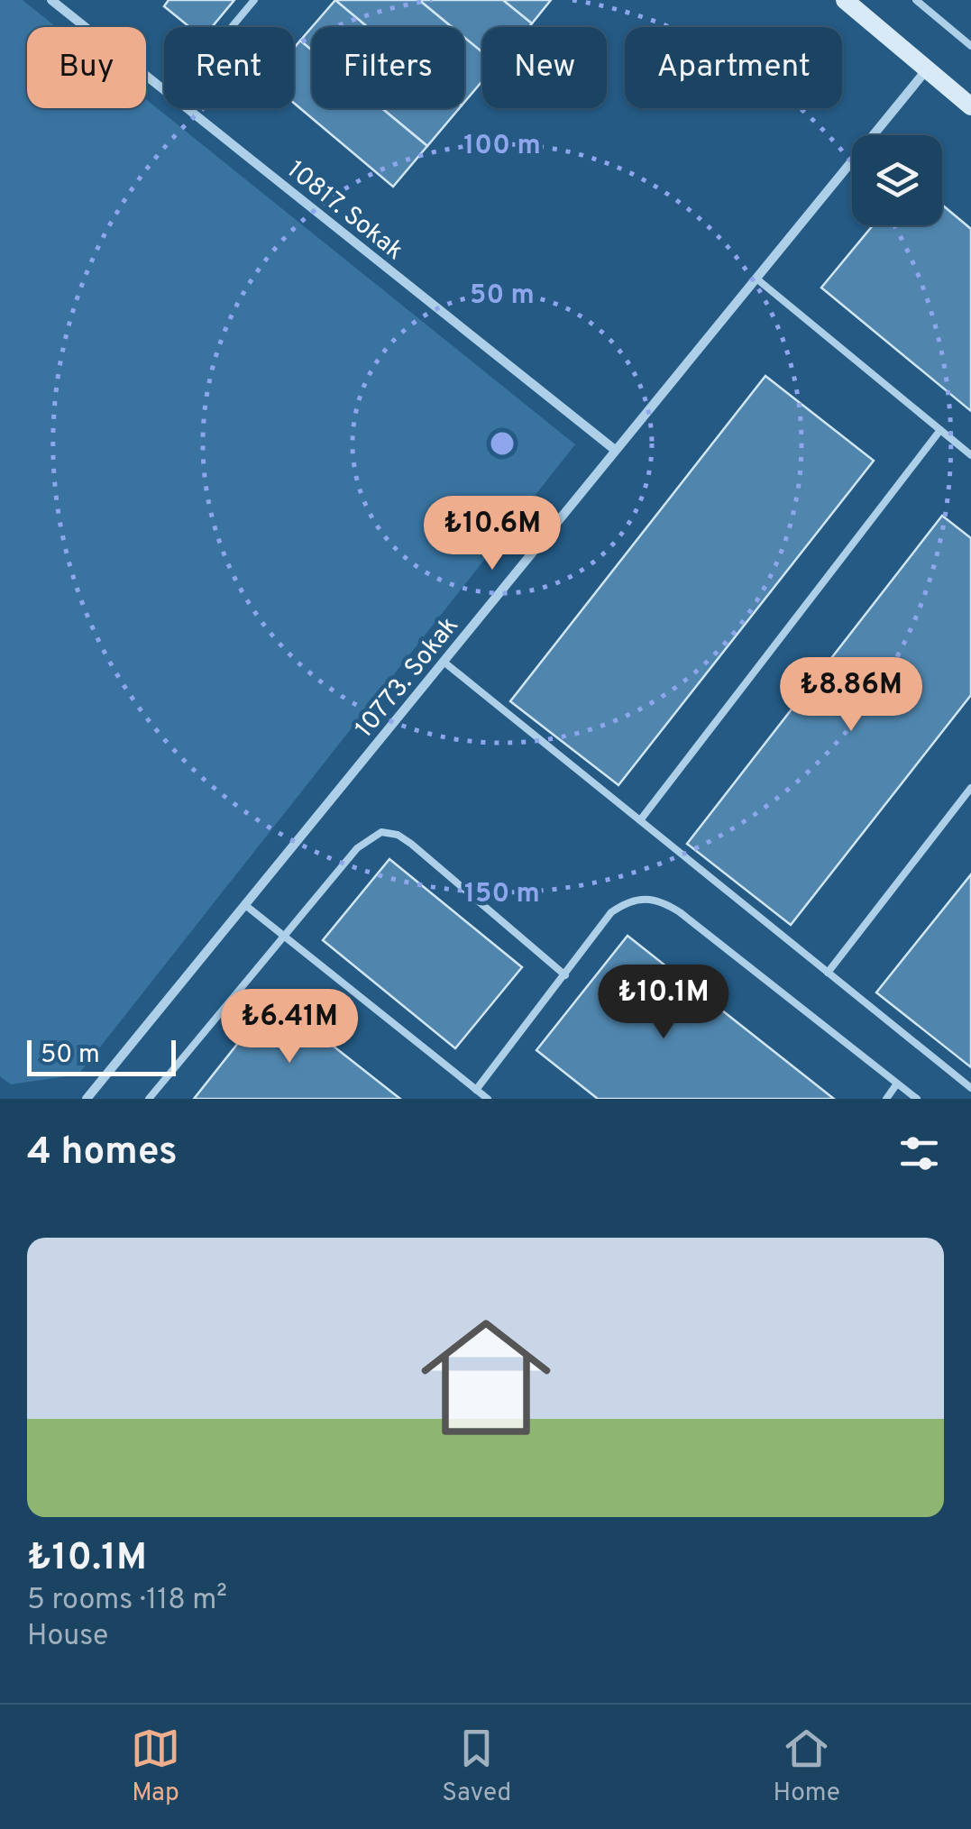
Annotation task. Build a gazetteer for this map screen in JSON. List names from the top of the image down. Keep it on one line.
{"streets":{"street":["10817. Sokak","10773. Sokak"]},"crossings":[["10817. Sokak","10773. Sokak"]],"scale_bar":"50 m","page":{"chip":["Buy","Rent","Filters","New","Apartment"],"price":["₺10.6M","₺8.86M","₺10.1M","₺6.41M"],"scale":"50 m","heading":"4 homes","list":[{"name":"₺10.1M","note":"5 rooms · 118 m² · House"}],"tabs":["Map","Saved","Home"]},"rings":["100 m","50 m","150 m"]}
